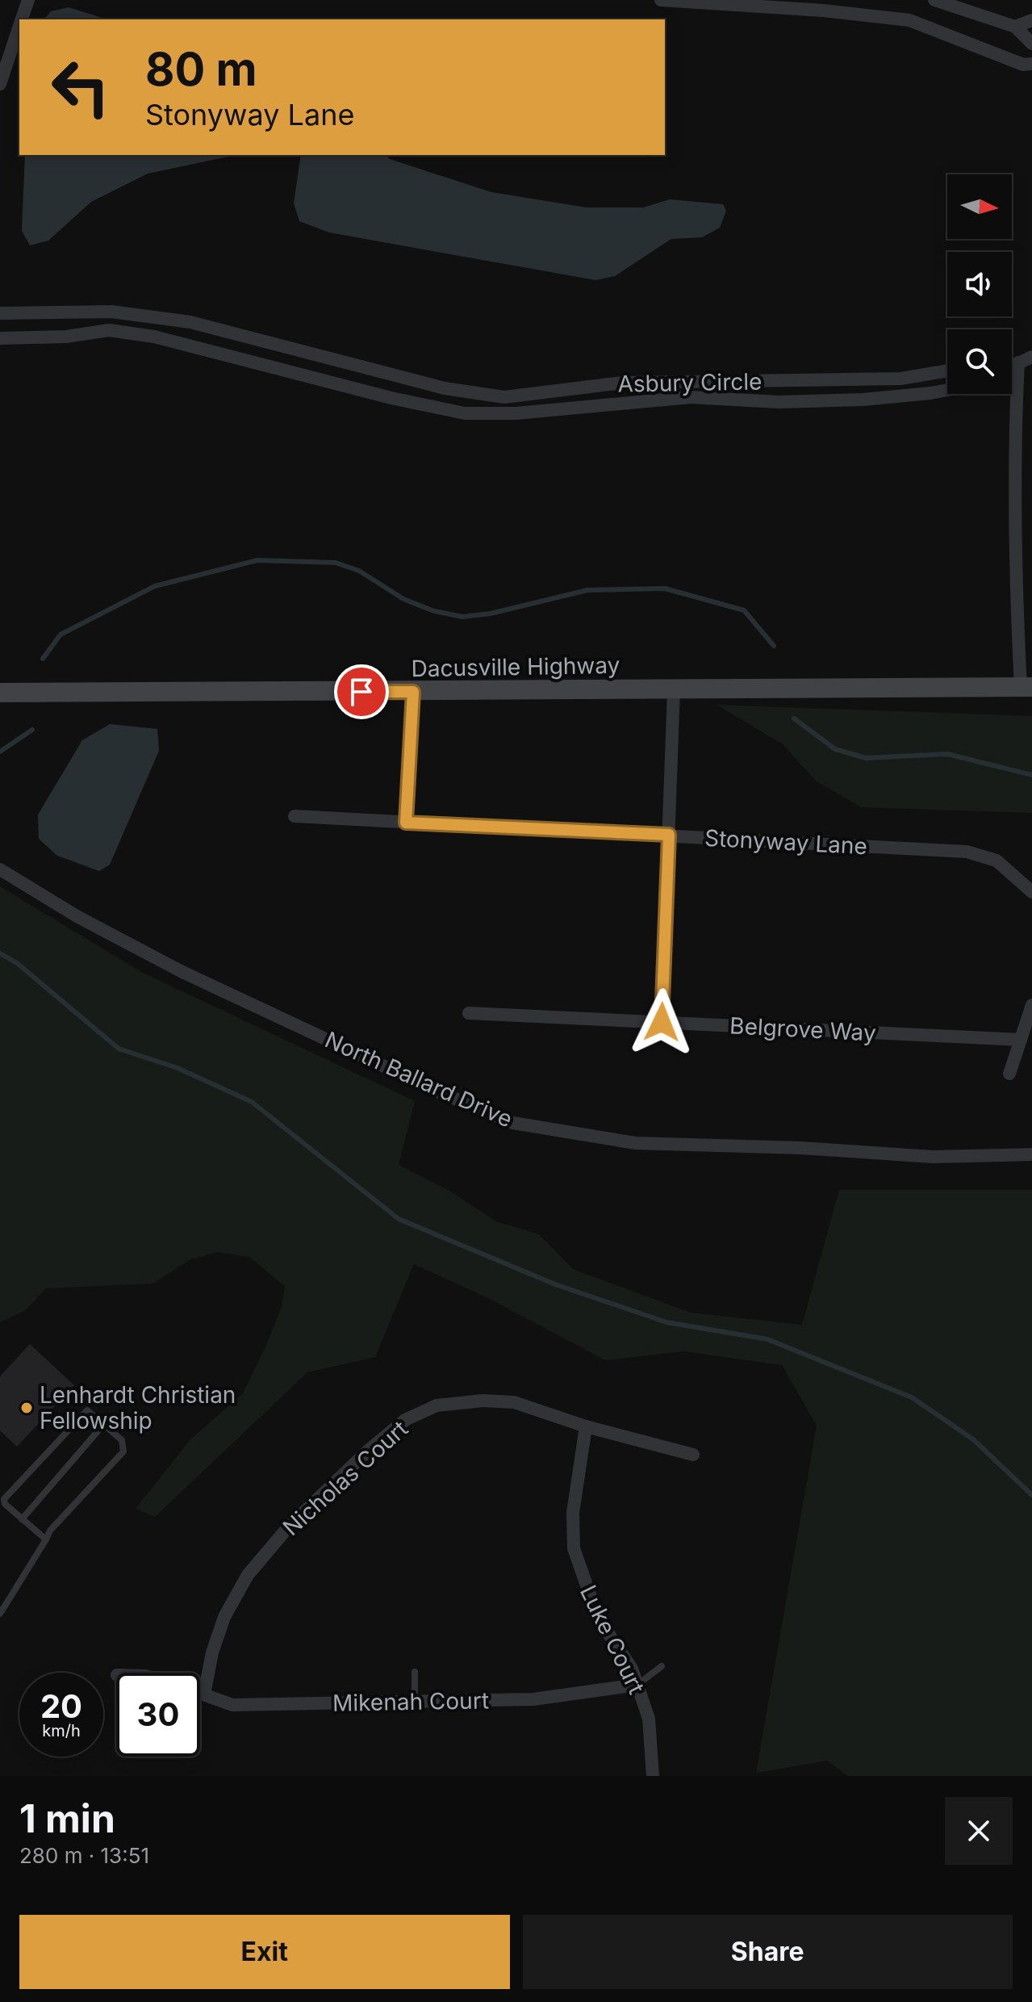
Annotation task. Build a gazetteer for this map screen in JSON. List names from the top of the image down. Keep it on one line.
{"streets":{"main road":["Dacusville Highway"],"street":["Asbury Circle","Stonyway Lane","Belgrove Way","North Ballard Drive","Nicholas Court","Luke Court","Mikenah Court"]},"crossings":[["Nicholas Court","Luke Court"],["Nicholas Court","Mikenah Court"],["Luke Court","Mikenah Court"]],"places":["Lenhardt Christian Fellowship"],"north":"right","page":{"turn":["80 m","Stonyway Lane"],"speed":"20 km/h","limit":"30","heading":["1 min","280 m · 13:51"],"buttons":["Exit","Share"]}}
